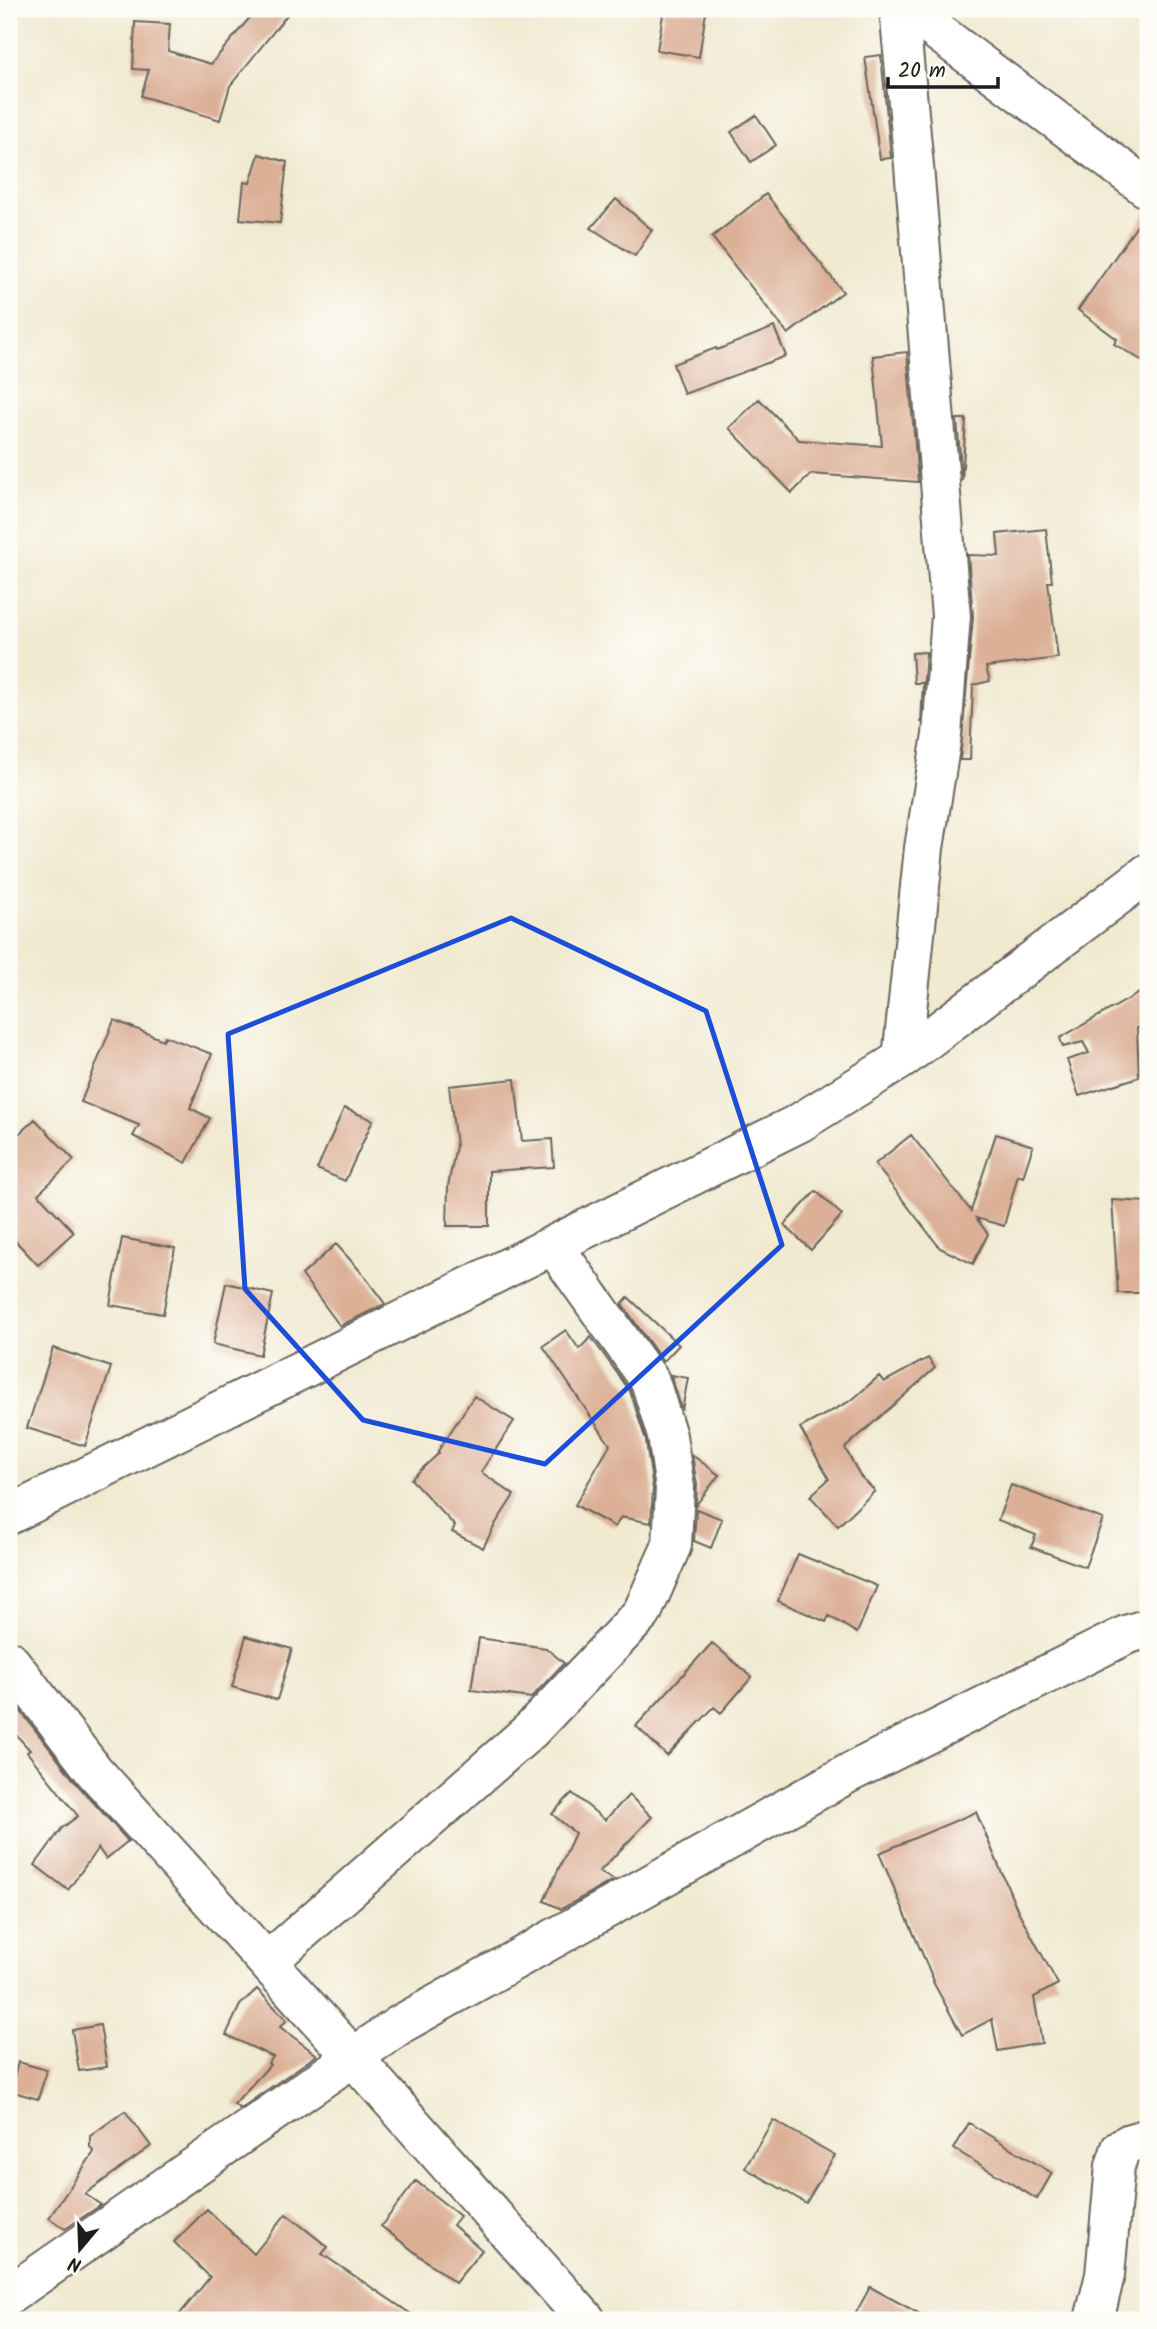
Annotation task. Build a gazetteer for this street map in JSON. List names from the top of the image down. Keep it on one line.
{"scale_bar":"20 m","north":"bottom"}
